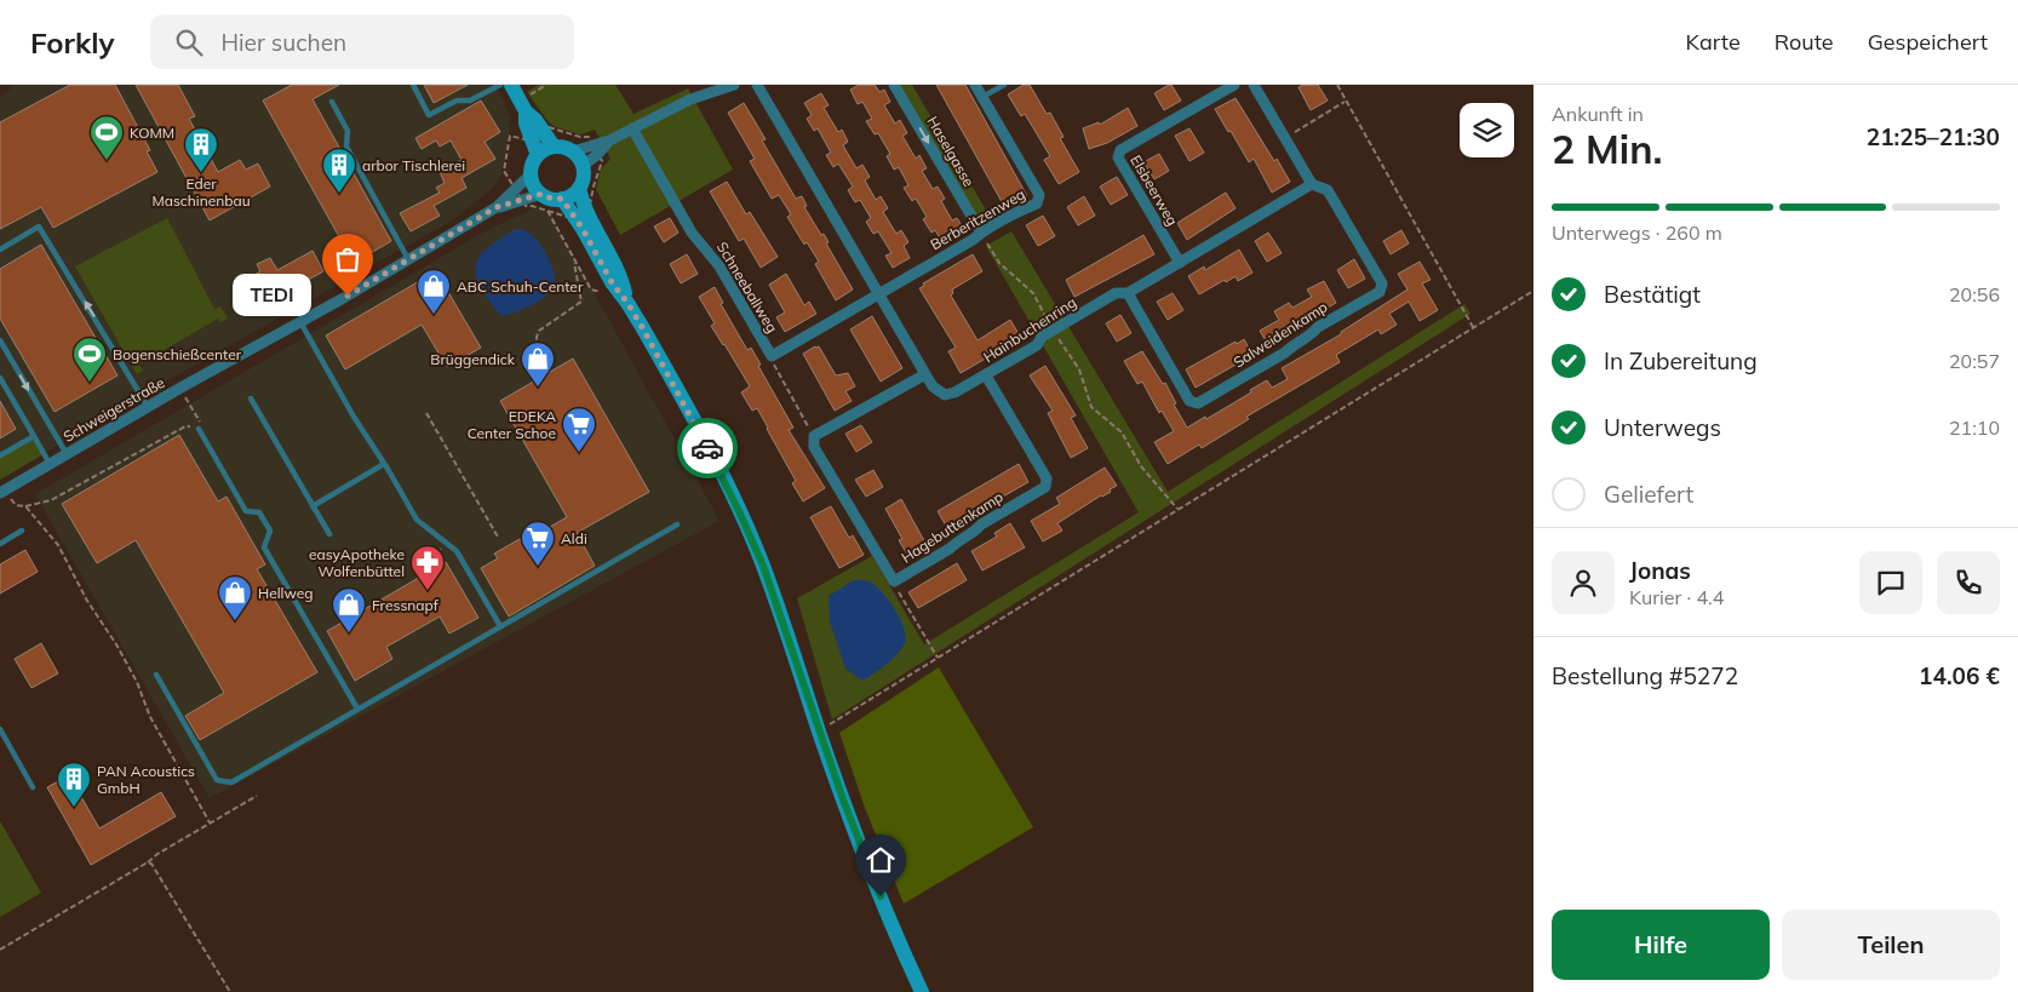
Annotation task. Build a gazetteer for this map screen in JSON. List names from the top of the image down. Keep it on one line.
{"streets":{"street":["Haselgasse","Elsbeerweg","Berberitzenweg","Schneeballweg","Hainbuchenring","Salweidenkamp","Schweigerstraße","Hagebuttenkamp"]},"crossings":[["Haselgasse","Berberitzenweg"],["Elsbeerweg","Hainbuchenring"],["Berberitzenweg","Schneeballweg"],["Berberitzenweg","Hainbuchenring"],["Schneeballweg","Hainbuchenring"],["Hainbuchenring","Salweidenkamp"],["Hainbuchenring","Hagebuttenkamp"]],"one_way":["Haselgasse"],"places":{"sports":["KOMM","Bogenschießcenter"],"building":["Eder Maschinenbau","arbor Tischlerei","PAN Acoustics GmbH"],"other":["TEDI"],"shop":["ABC Schuh-Center","Brüggendick","Hellweg","Fressnapf"],"supermarket":["EDEKA Center Schoe","Aldi"],"pharmacy":["easyApotheke Wolfenbüttel"]},"page":{"header":"Forkly","search":"Hier suchen","nav":["Karte","Route","Gespeichert"],"heading":["2 Min.","Ankunft in","21:25–21:30"],"panel":["Jonas","Kurier · 4.4","Bestellung #5272","14.06 €"],"bar":"Unterwegs · 260 m","list":[["Bestätigt","20:56"],["In Zubereitung","20:57"],["Unterwegs","21:10"],"Geliefert"],"bubble":"TEDI","buttons":["Hilfe","Teilen"]}}
